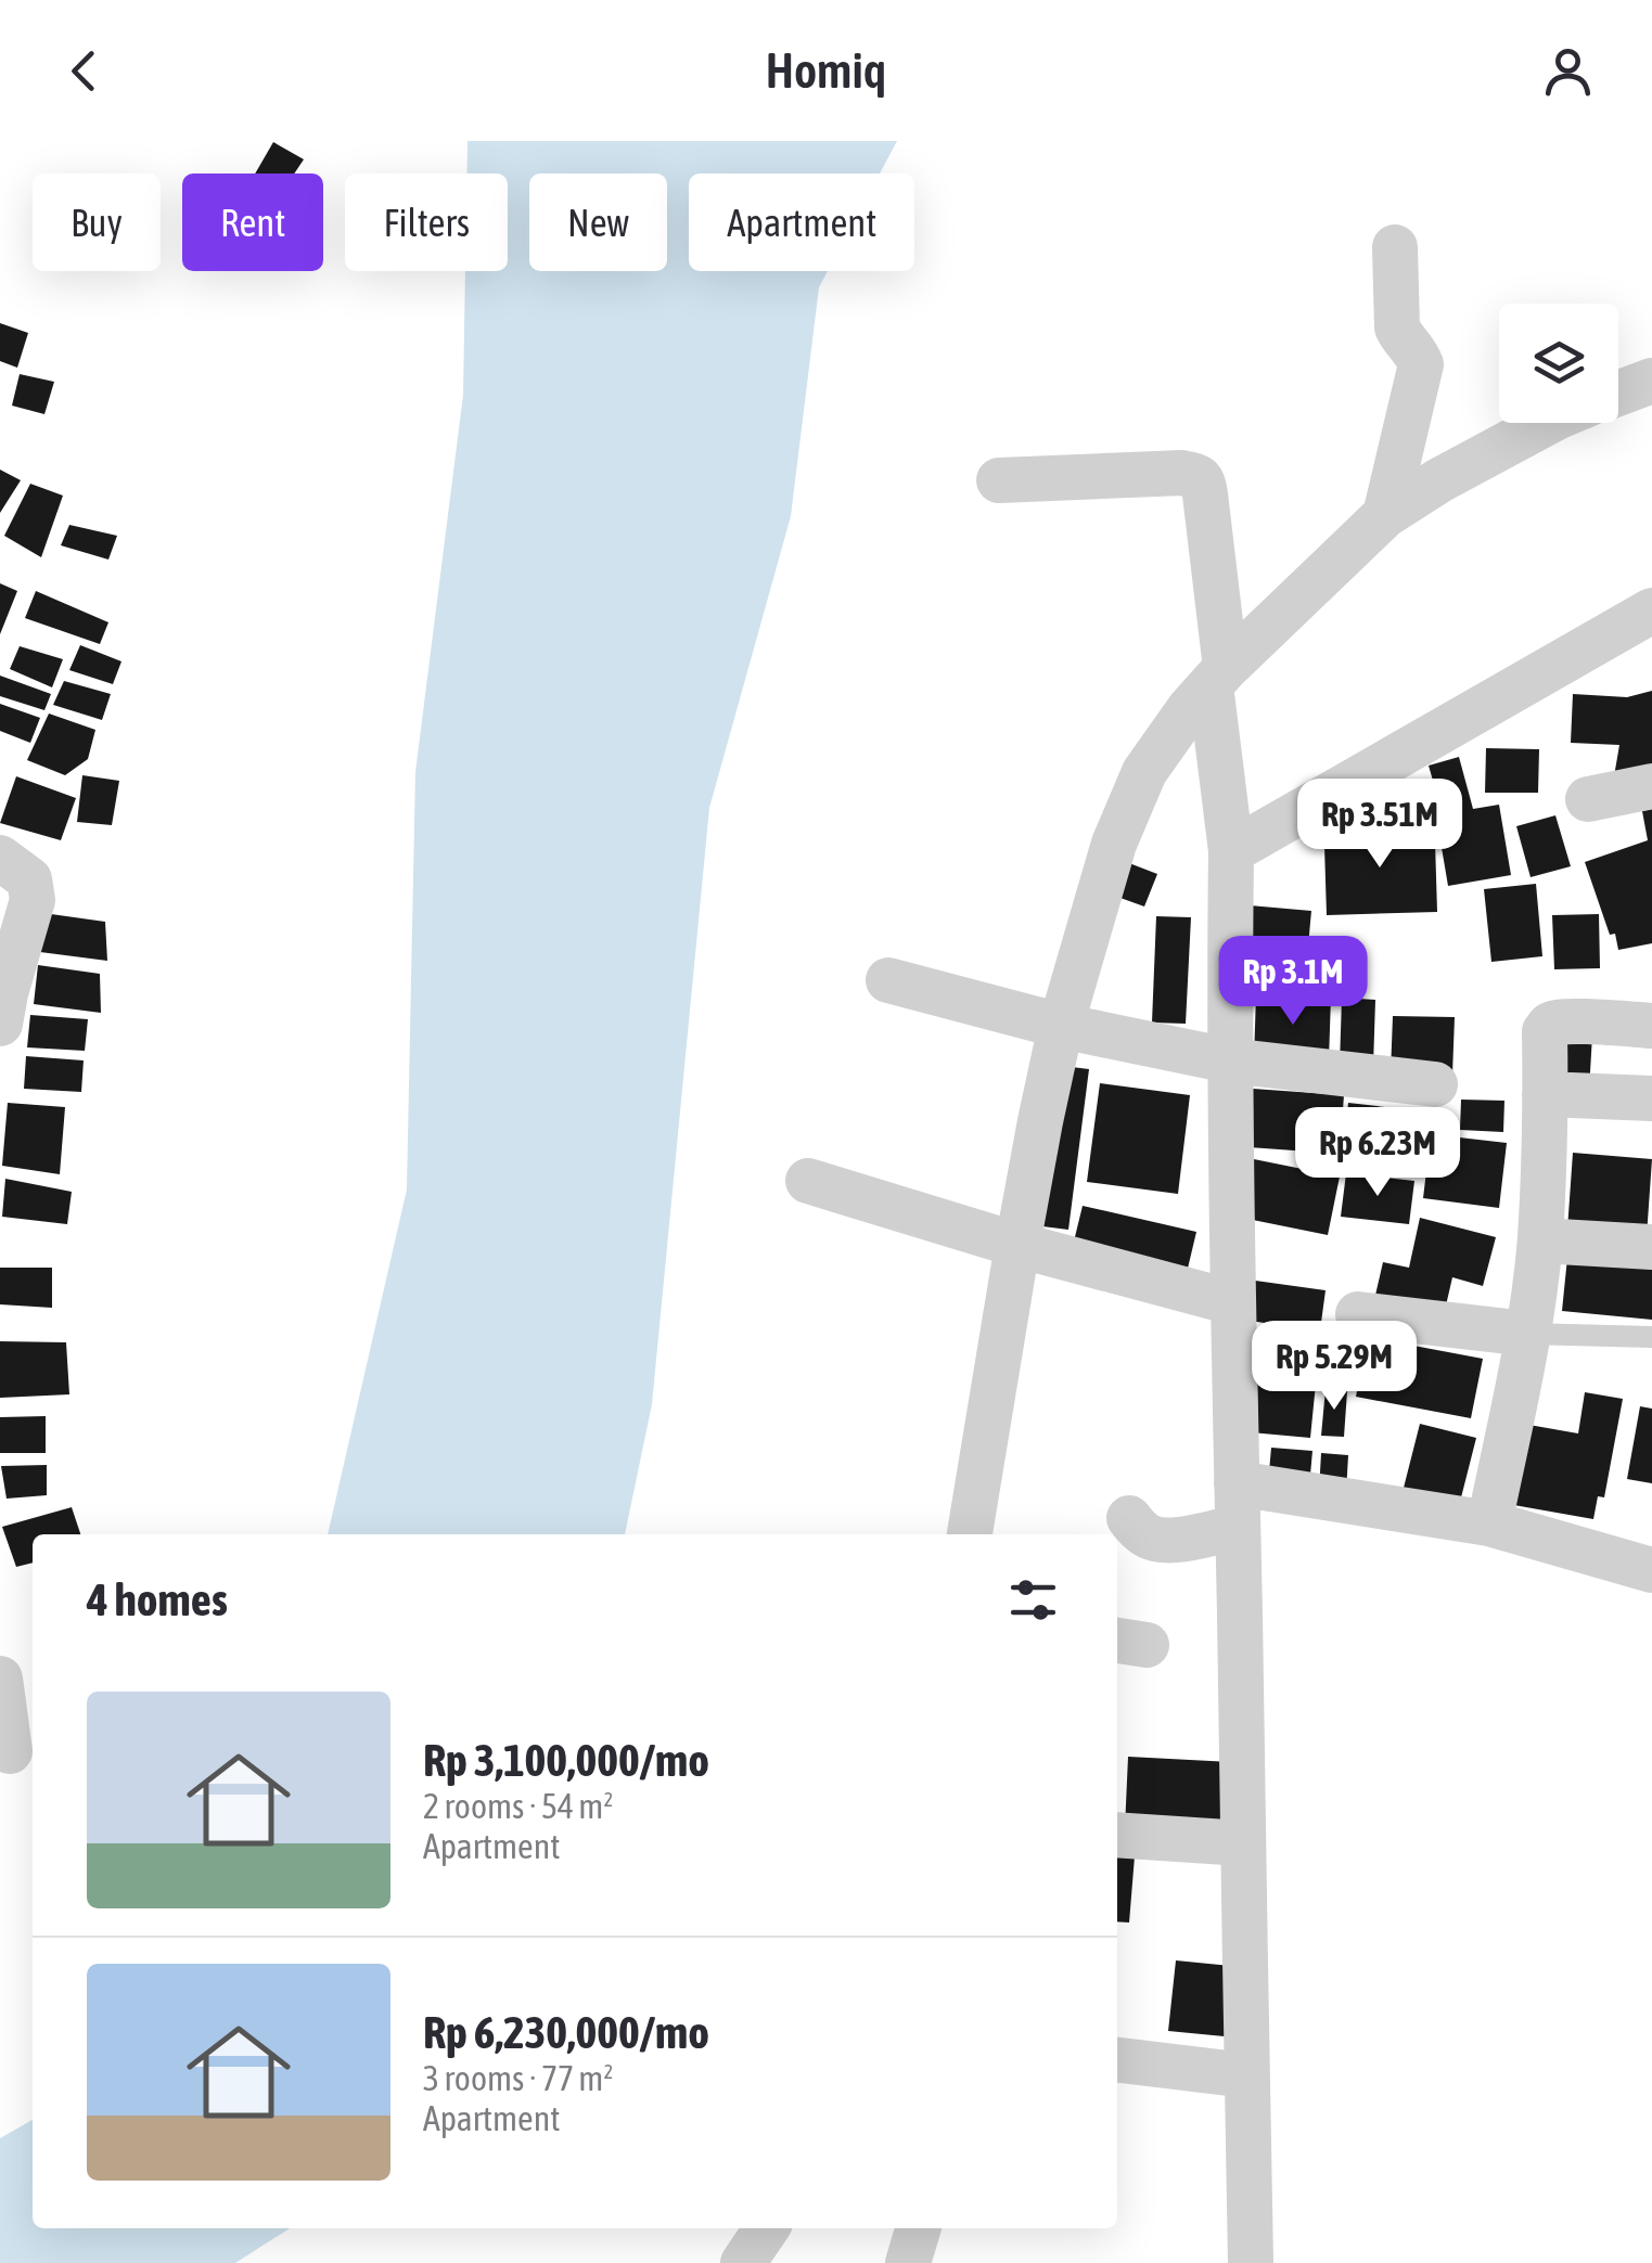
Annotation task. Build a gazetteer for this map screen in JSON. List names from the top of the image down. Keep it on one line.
{"page":{"header":"Homiq","chip":["Buy","Rent","Filters","New","Apartment"],"price":["Rp 3.51M","Rp 3.1M","Rp 6.23M","Rp 5.29M"],"heading":"4 homes","list":[{"name":"Rp 3,100,000/mo","note":"2 rooms · 54 m² · Apartment"},{"name":"Rp 6,230,000/mo","note":"3 rooms · 77 m² · Apartment"}]}}
